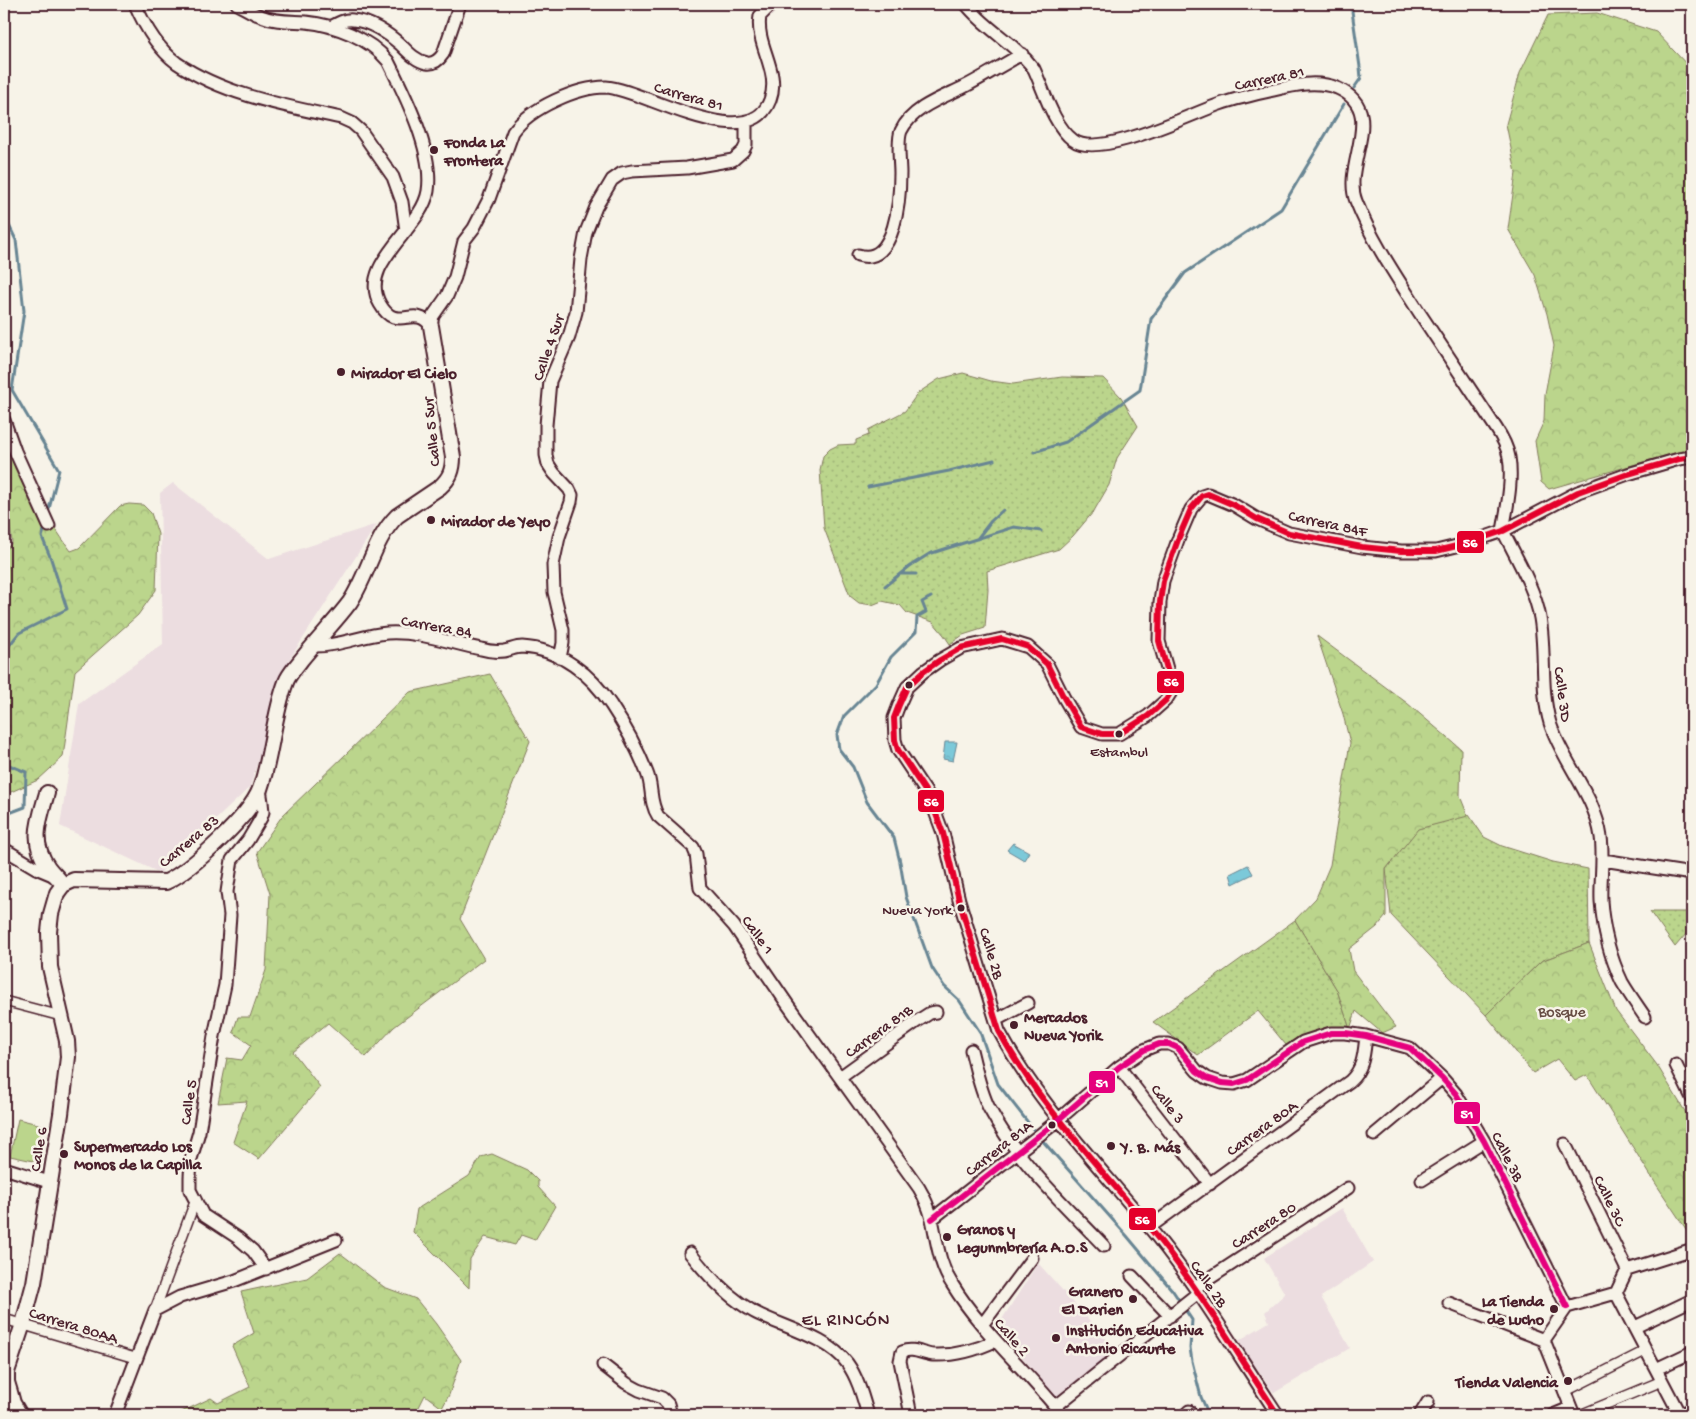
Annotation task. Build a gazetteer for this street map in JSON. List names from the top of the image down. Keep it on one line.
{"streets":{"street":["Carrera 81","Calle 4 Sur","Calle 5 Sur","Carrera 84F","Carrera 84","Calle 3D","Carrera 83","Calle 1","Calle 2B","Carrera 81B","Calle 5","Calle 3","Carrera 80A","Carrera 81A","Calle 6","Calle 3B","Calle 3C","Carrera 80","Carrera 80AA","Calle 2"]},"crossings":[["Carrera 81","Calle 4 Sur"],["Carrera 81","Calle 5 Sur"],["Carrera 81","Carrera 84F"],["Carrera 81","Calle 3D"],["Calle 4 Sur","Calle 1"],["Calle 5 Sur","Carrera 84"],["Calle 5 Sur","Carrera 83"],["Calle 5 Sur","Calle 5"],["Carrera 84F","Calle 3D"],["Carrera 84F","Calle 2B"],["Carrera 84","Calle 1"],["Carrera 83","Calle 5"],["Carrera 83","Calle 6"],["Calle 1","Carrera 81B"],["Calle 1","Carrera 81A"],["Calle 1","Calle 2"],["Calle 2B","Carrera 80A"],["Calle 2B","Carrera 81A"],["Calle 2B","Carrera 80"],["Calle 3","Carrera 80A"],["Calle 3","Carrera 81A"],["Carrera 80A","Carrera 81A"],["Carrera 80A","Calle 3B"],["Carrera 81A","Calle 3B"],["Calle 6","Carrera 80AA"],["Carrera 80","Calle 2"]],"districts":["EL RINCÓN"],"parks":["Bosque"],"places":["Fonda La Frontera","Mirador El Cielo","Mirador de Yeyo","Estambul","Nueva York","Mercados Nueva Yorik","Y. B. Más","Supermercado Los Monos de la Capilla","Granos y Legunmbrería A.O.S","Granero El Darien","La Tienda de Lucho","Institución Educativa Antonio Ricaurte","Tienda Valencia"],"lines":["transit line 56","transit line 51"]}
